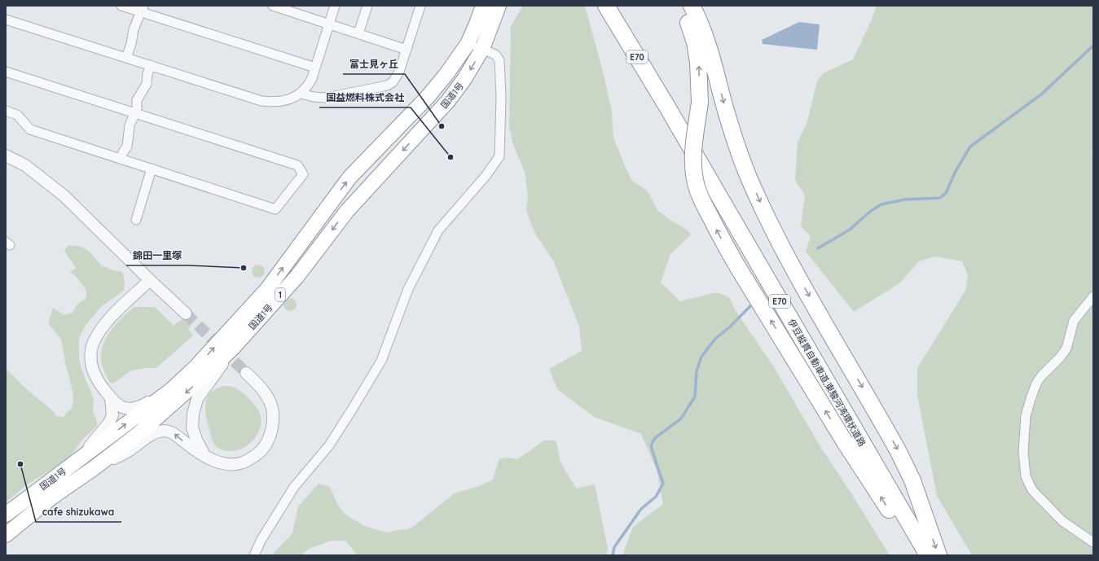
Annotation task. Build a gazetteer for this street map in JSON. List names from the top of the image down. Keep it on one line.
{"streets":{"highway":["E70","国道1号","1","伊豆縦貫自動車道;東駿河湾環状道路"]},"places":["富士見ヶ丘","国益燃料株式会社","錦田一里塚","cafe shizukawa"]}
